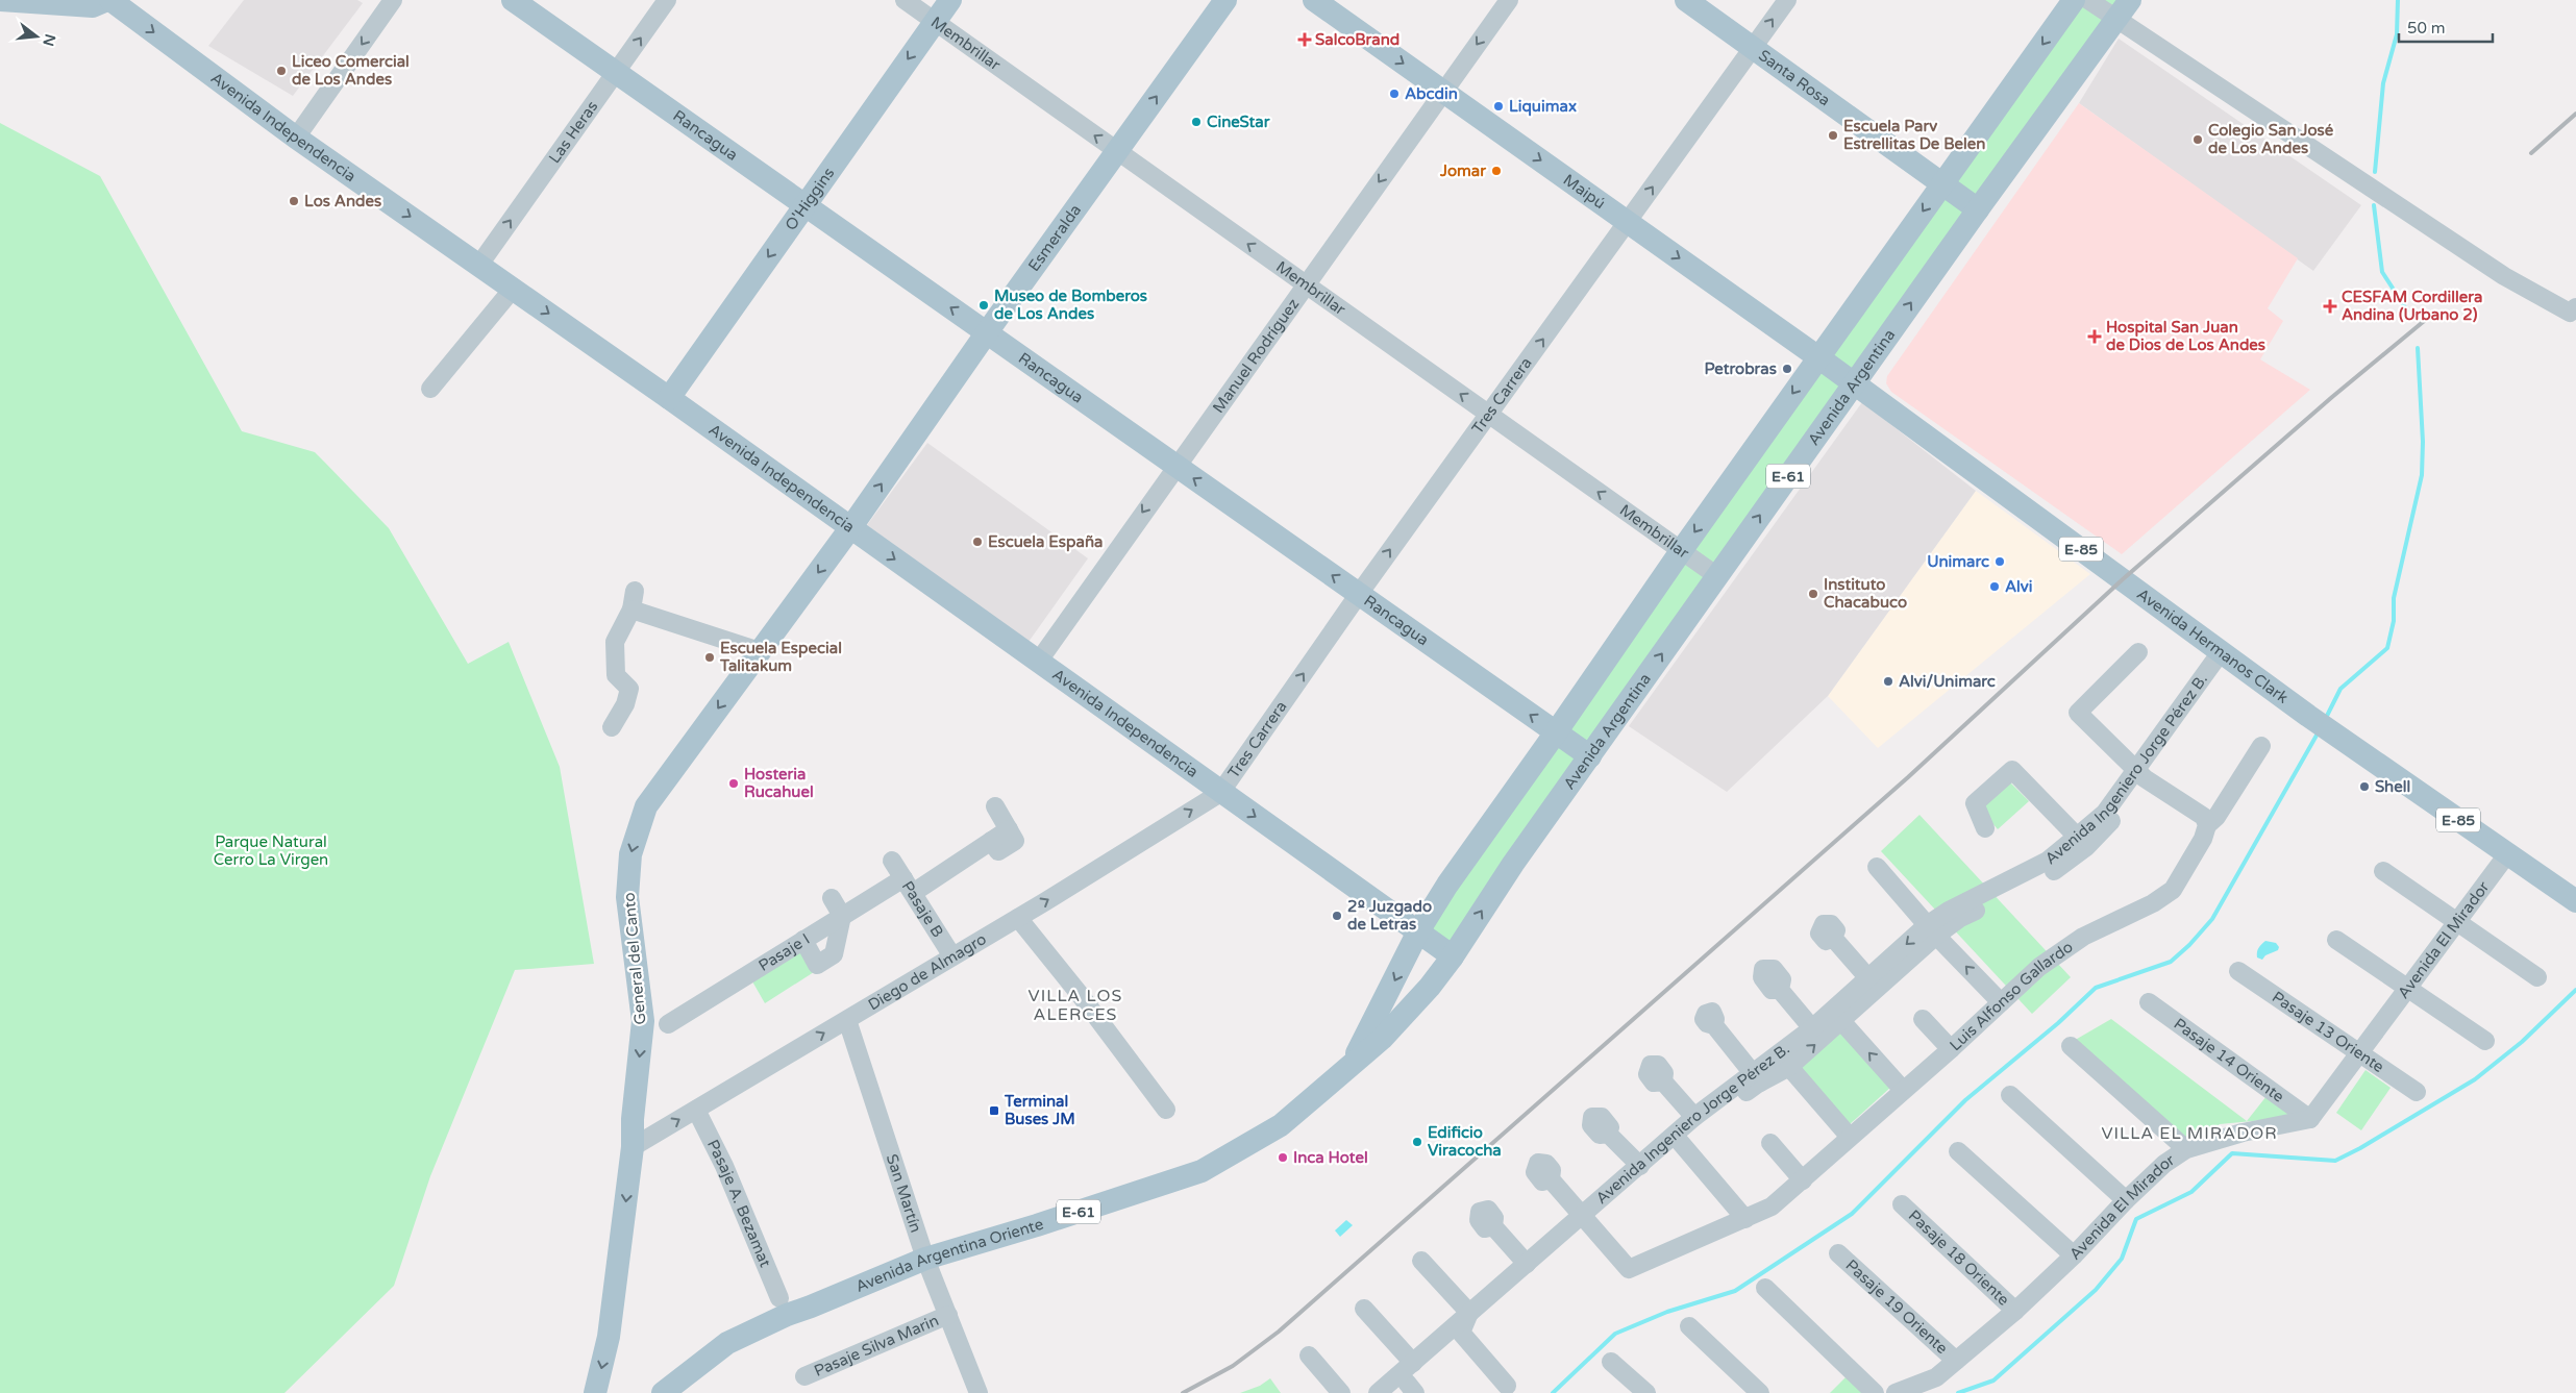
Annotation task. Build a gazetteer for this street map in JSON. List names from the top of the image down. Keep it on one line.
{"streets":{"main road":["Santa Rosa","Avenida Independencia","Rancagua","Maipú","O'Higgins","Esmeralda","Avenida Argentina","E-61","E-85","Avenida Hermanos Clark","General del Canto","Avenida Argentina Oriente"],"street":["Membrillar","Las Heras","Manuel Rodríguez","Tres Carrera","Avenida Ingeniero Jorge Pérez B.","Pasaje B","Avenida El Mirador","Pasaje I","Diego de Almagro","Luis Alfonso Gallardo","Pasaje 13 Oriente","Pasaje 14 Oriente","San Martín","Pasaje A. Bezamat","Pasaje 18 Oriente","Pasaje 19 Oriente","Pasaje Silva Marin"]},"crossings":[["Membrillar","O'Higgins"],["Membrillar","Esmeralda"],["Membrillar","Manuel Rodríguez"],["Membrillar","Avenida Argentina"],["Membrillar","Tres Carrera"],["Membrillar","E-61"],["Santa Rosa","Avenida Argentina"],["Santa Rosa","Tres Carrera"],["Santa Rosa","E-61"],["Avenida Independencia","Las Heras"],["Avenida Independencia","O'Higgins"],["Avenida Independencia","Esmeralda"],["Avenida Independencia","Manuel Rodríguez"],["Avenida Independencia","Avenida Argentina"],["Avenida Independencia","Tres Carrera"],["Avenida Independencia","E-61"],["Avenida Independencia","General del Canto"],["Avenida Independencia","Diego de Almagro"],["Avenida Independencia","Avenida Argentina Oriente"],["Las Heras","Rancagua"],["Rancagua","O'Higgins"],["Rancagua","Esmeralda"],["Rancagua","Manuel Rodríguez"],["Rancagua","Avenida Argentina"],["Rancagua","Tres Carrera"],["Rancagua","E-61"],["Maipú","Manuel Rodríguez"],["Maipú","Avenida Argentina"],["Maipú","Tres Carrera"],["Maipú","E-61"],["Maipú","Avenida Hermanos Clark"],["Esmeralda","General del Canto"],["Avenida Argentina","Avenida Hermanos Clark"],["Avenida Argentina","Avenida Argentina Oriente"],["Tres Carrera","Diego de Almagro"],["E-61","Avenida Argentina Oriente"],["Avenida Hermanos Clark","Avenida Ingeniero Jorge Pérez B."],["Avenida Hermanos Clark","Avenida El Mirador"],["Avenida Ingeniero Jorge Pérez B.","Luis Alfonso Gallardo"],["Pasaje B","Pasaje I"],["Pasaje B","Diego de Almagro"],["Avenida El Mirador","Pasaje 13 Oriente"],["Avenida El Mirador","Pasaje 14 Oriente"],["Avenida El Mirador","Pasaje 18 Oriente"],["Avenida El Mirador","Pasaje 19 Oriente"],["General del Canto","Diego de Almagro"],["Diego de Almagro","San Martín"],["Diego de Almagro","Pasaje A. Bezamat"],["San Martín","Avenida Argentina Oriente"],["San Martín","Pasaje Silva Marin"]],"one_way":["Membrillar","Avenida Independencia","Las Heras","Rancagua","Maipú","O'Higgins","Esmeralda","Manuel Rodríguez","Tres Carrera","General del Canto","Diego de Almagro"],"districts":["VILLA LOS ALERCES","VILLA EL MIRADOR"],"parks":["Parque Natural Cerro La Virgen"],"places":{"health":["SalcoBrand","CESFAM Cordillera Andina (Urbano 2)","Hospital San Juan de Dios de Los Andes"],"other":["Liceo Comercial de Los Andes","Abcdin","Liquimax","CineStar","Escuela Parv Estrellitas De Belen","Colegio San José de Los Andes","Jomar","Los Andes","Museo de Bomberos de Los Andes","Petrobras","Escuela España","Unimarc","Alvi","Instituto Chacabuco","Escuela Especial Talitakum","Alvi/Unimarc","Hosteria Rucahuel","Shell","2º Juzgado de Letras","Edificio Viracocha","Inca Hotel"],"transit":["Terminal Buses JM"]},"scale_bar":"50 m","north":"right"}
